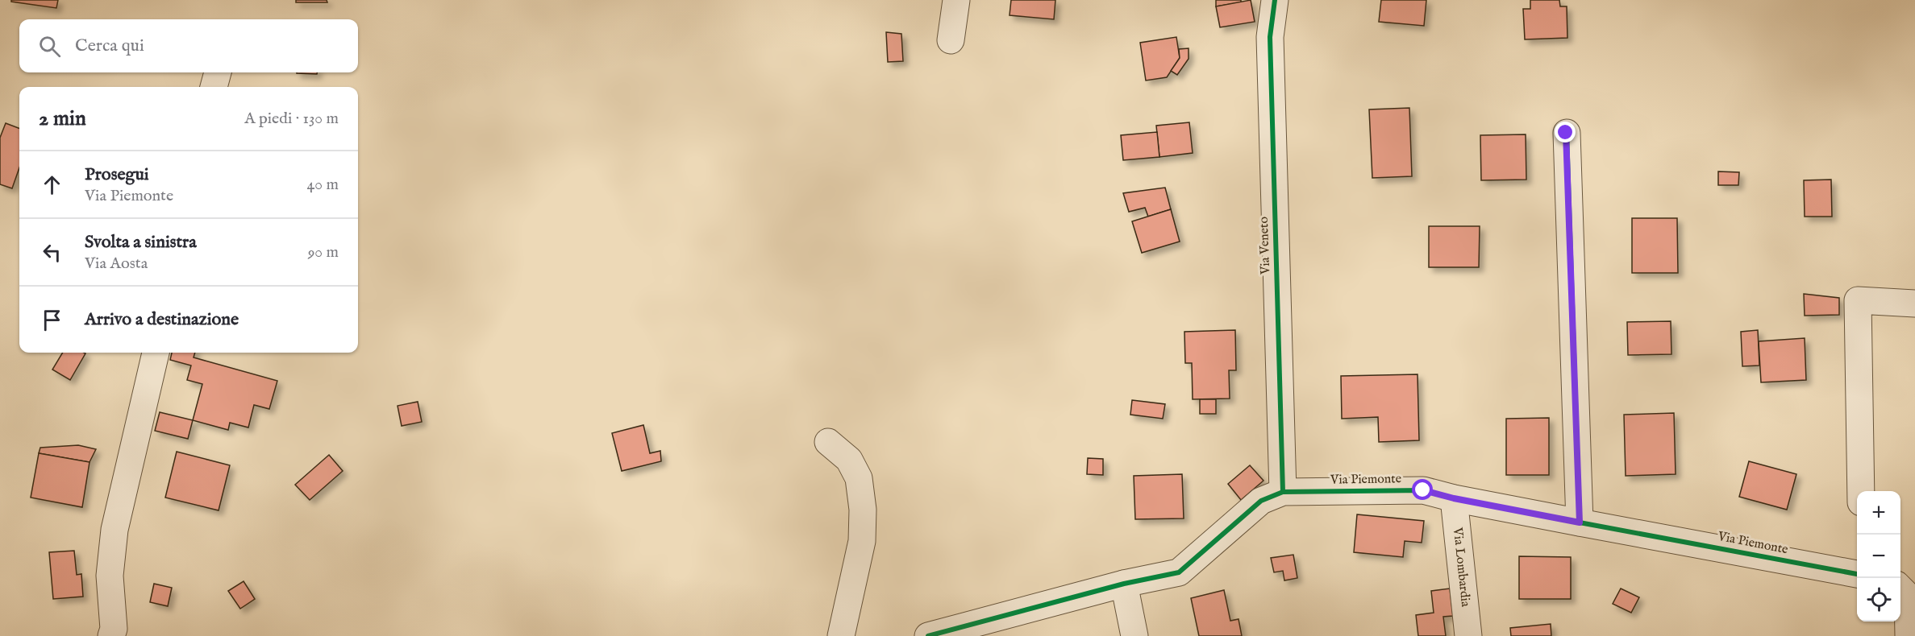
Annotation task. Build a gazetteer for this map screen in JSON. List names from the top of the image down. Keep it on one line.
{"streets":{"street":["Via Veneto","Via Piemonte","Via Lombardia"]},"crossings":[["Via Veneto","Via Piemonte"],["Via Piemonte","Via Lombardia"]],"page":{"search":"Cerca qui","heading":["2 min","A piedi · 130 m"],"list":[["Prosegui","Via Piemonte","40 m"],["Svolta a sinistra","Via Aosta","90 m"],"Arrivo a destinazione"],"map_buttons":["+","−"]}}
